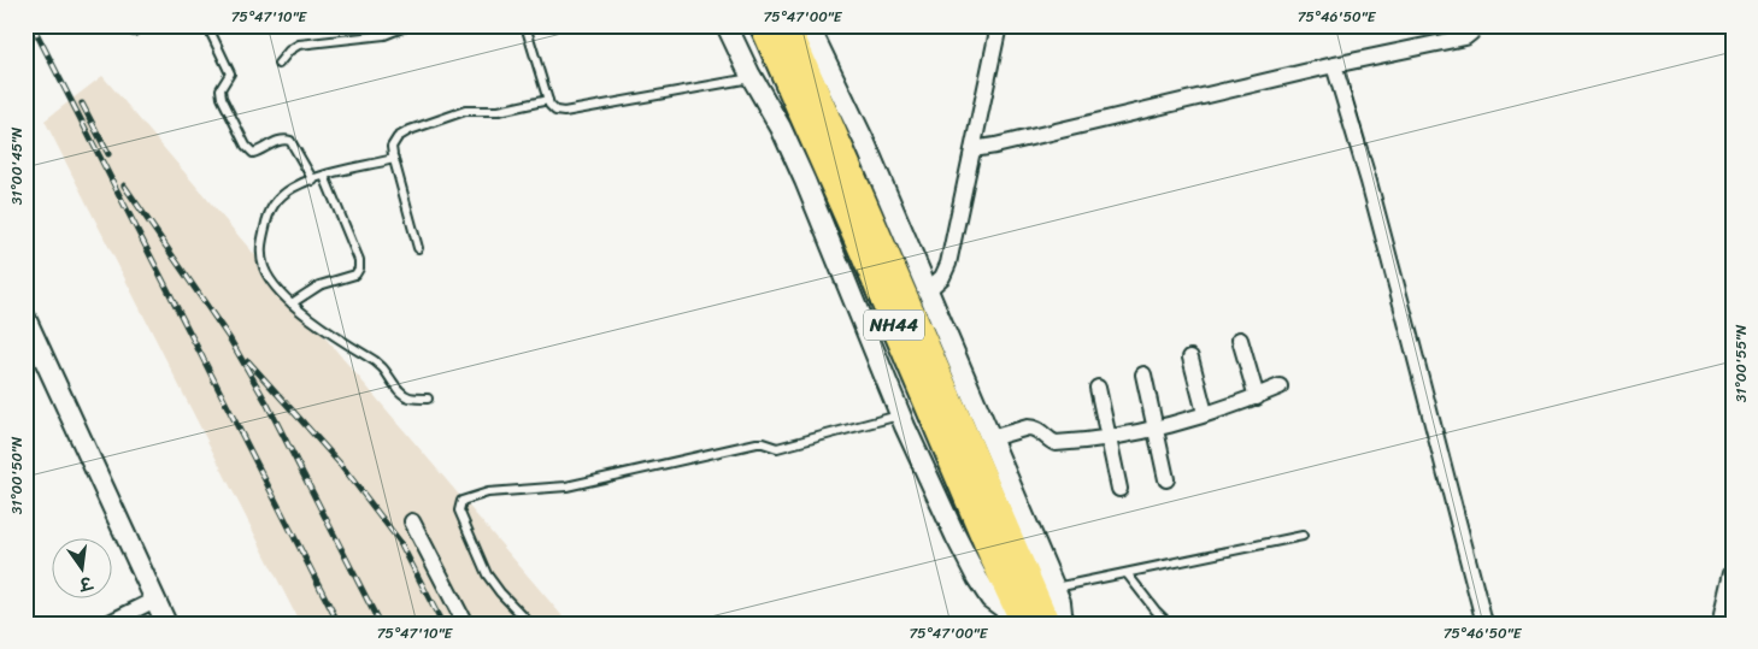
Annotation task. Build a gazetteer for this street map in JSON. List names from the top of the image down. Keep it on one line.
{"streets":{"highway":["NH44"]},"north":"bottom","coordinates":["75°47'10\"E","75°47'00\"E","75°46'50\"E","31°00'45\"N","31°00'55\"N","31°00'50\"N"]}
